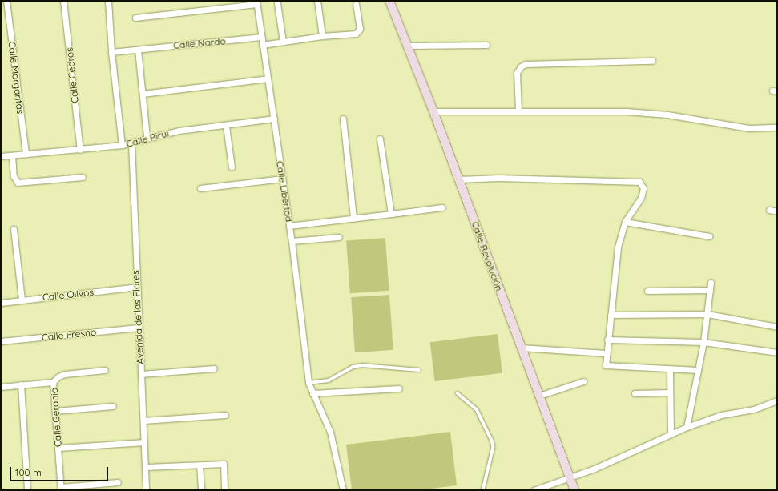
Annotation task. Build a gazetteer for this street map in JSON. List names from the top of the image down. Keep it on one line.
{"streets":{"street":["Calle Nardo","Calle Cedros","Calle Margaritas","Calle Pirul","Calle Libertad","Calle Revolución","Calle Olivos","Avenida de las Flores","Calle Fresno","Calle Geranio"]},"crossings":[["Calle Nardo","Calle Libertad"],["Calle Cedros","Calle Pirul"],["Calle Margaritas","Calle Pirul"],["Calle Pirul","Calle Libertad"],["Calle Pirul","Avenida de las Flores"],["Calle Olivos","Avenida de las Flores"],["Avenida de las Flores","Calle Fresno"]],"scale_bar":"100 m"}
